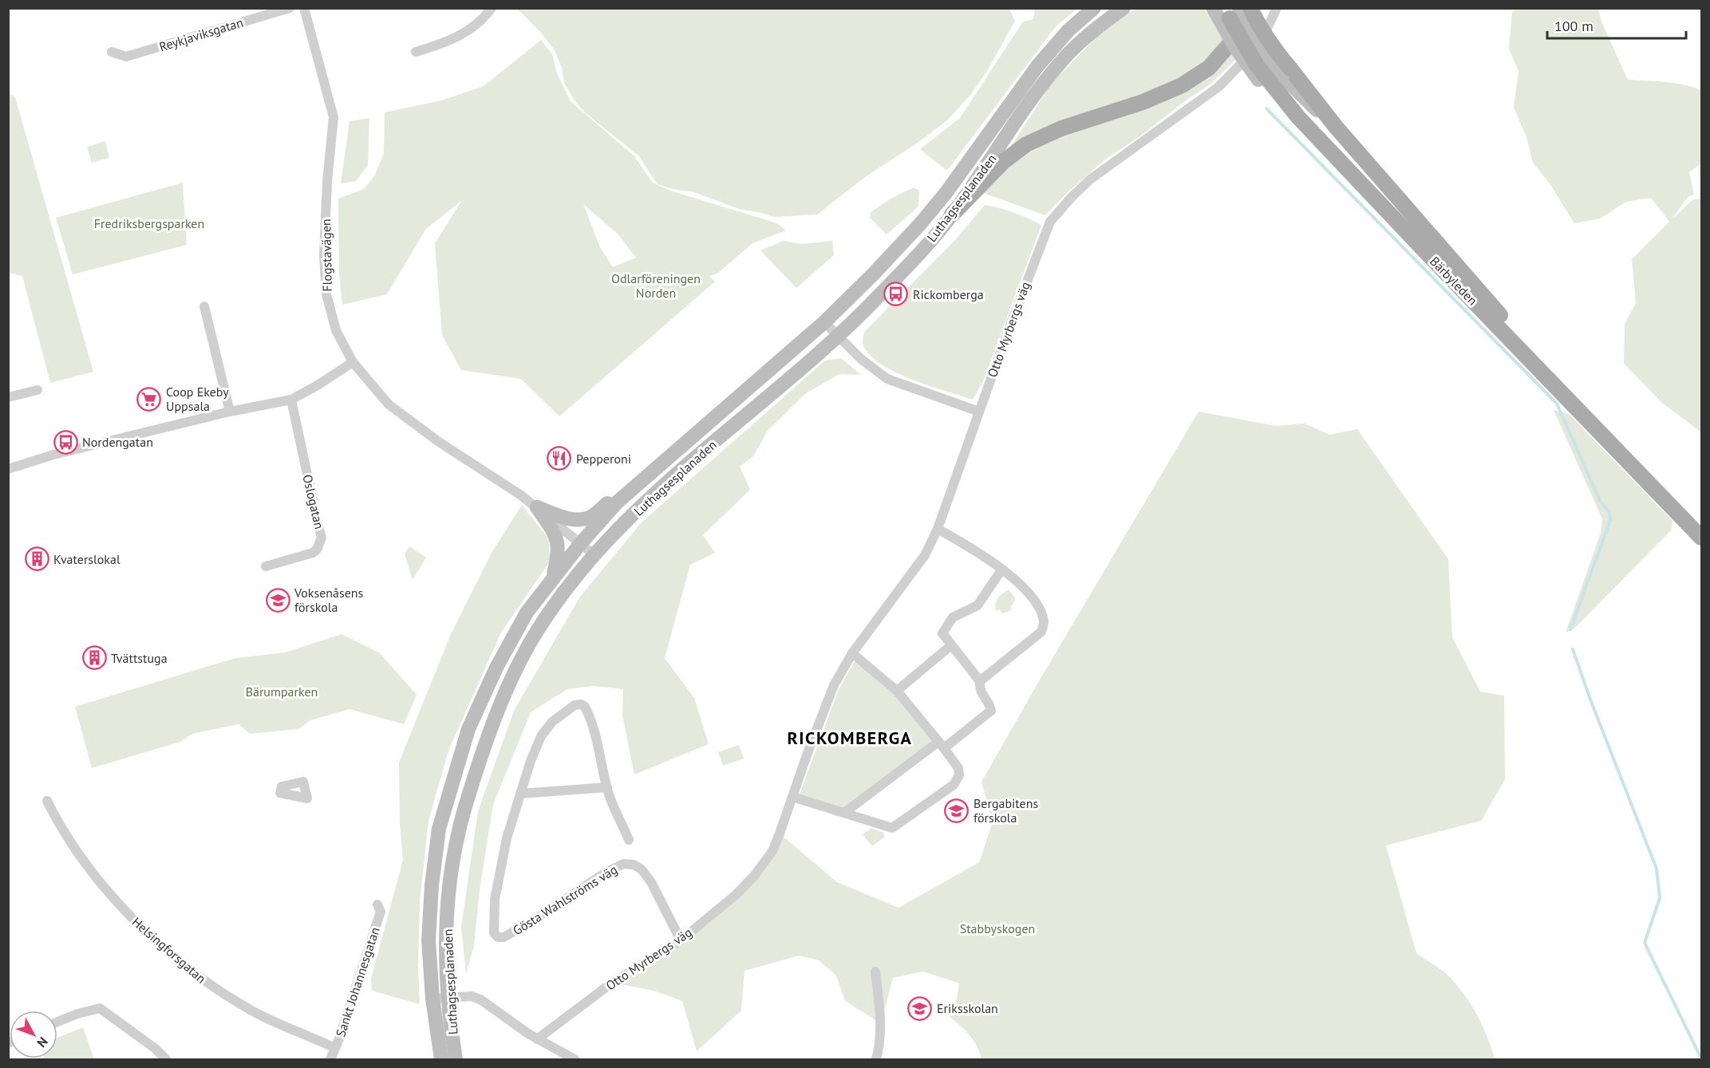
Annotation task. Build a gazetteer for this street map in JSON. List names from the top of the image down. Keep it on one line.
{"streets":{"main road":["Luthagsesplanaden","Bärbyleden"],"street":["Reykjaviksgatan","Flogstavägen","Otto Myrbergs väg","Oslogatan","Gösta Wahlströms väg","Helsingforsgatan","Sankt Johannesgatan"]},"crossings":[["Luthagsesplanaden","Flogstavägen"],["Otto Myrbergs väg","Gösta Wahlströms väg"],["Helsingforsgatan","Sankt Johannesgatan"]],"districts":["RICKOMBERGA"],"parks":["Fredriksbergsparken","Odlarföreningen Norden","Bärumparken","Stabbyskogen"],"places":{"bus stop":["Rickomberga","Nordengatan"],"supermarket":["Coop Ekeby Uppsala"],"restaurant":["Pepperoni"],"building":["Kvaterslokal","Tvättstuga"],"school or university":["Voksenåsens förskola","Bergabitens förskola","Eriksskolan"]},"scale_bar":"100 m","north":"bottom right"}
